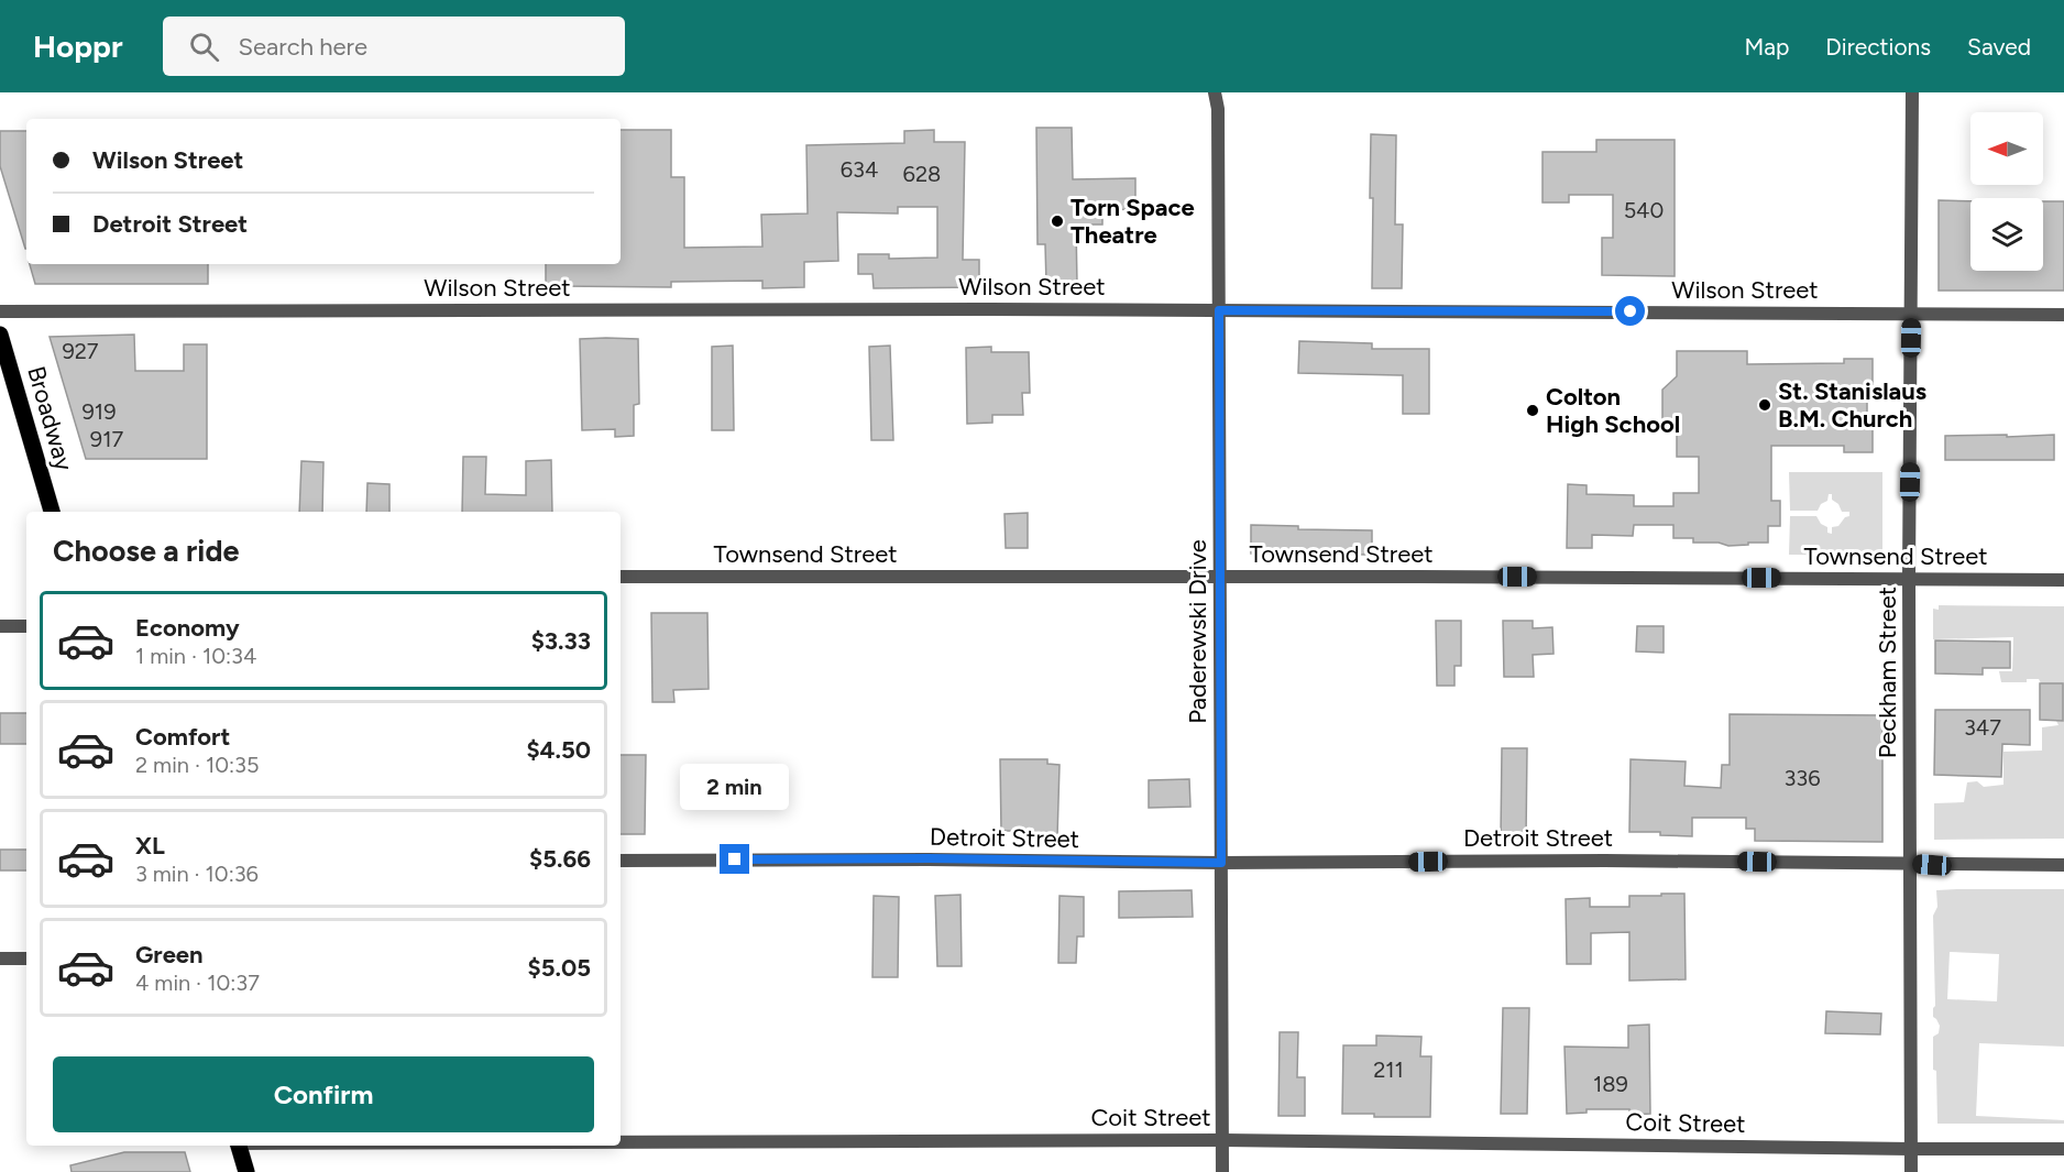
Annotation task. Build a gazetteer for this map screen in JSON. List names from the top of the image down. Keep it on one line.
{"streets":{"main road":["Broadway"],"street":["Wilson Street","Townsend Street","Paderewski Drive","Peckham Street","Detroit Street","Coit Street"]},"crossings":[["Wilson Street","Paderewski Drive"],["Wilson Street","Peckham Street"],["Townsend Street","Paderewski Drive"],["Townsend Street","Peckham Street"],["Paderewski Drive","Detroit Street"],["Paderewski Drive","Coit Street"],["Peckham Street","Detroit Street"],["Peckham Street","Coit Street"]],"places":["Torn Space Theatre","St. Stanislaus B.M. Church","Colton High School"],"house_numbers":["634","628","540","927","919","917","347","336","211","189"],"north":"left","page":{"header":"Hoppr","search":"Search here","nav":["Map","Directions","Saved"],"banner":["Wilson Street","Detroit Street"],"heading":"Choose a ride","list":[{"name":"Economy","note":"1 min · 10:34","value":"$3.33"},{"name":"Comfort","note":"2 min · 10:35","value":"$4.50"},{"name":"XL","note":"3 min · 10:36","value":"$5.66"},{"name":"Green","note":"4 min · 10:37","value":"$5.05"}],"bubble":"2 min","buttons":"Confirm"}}
